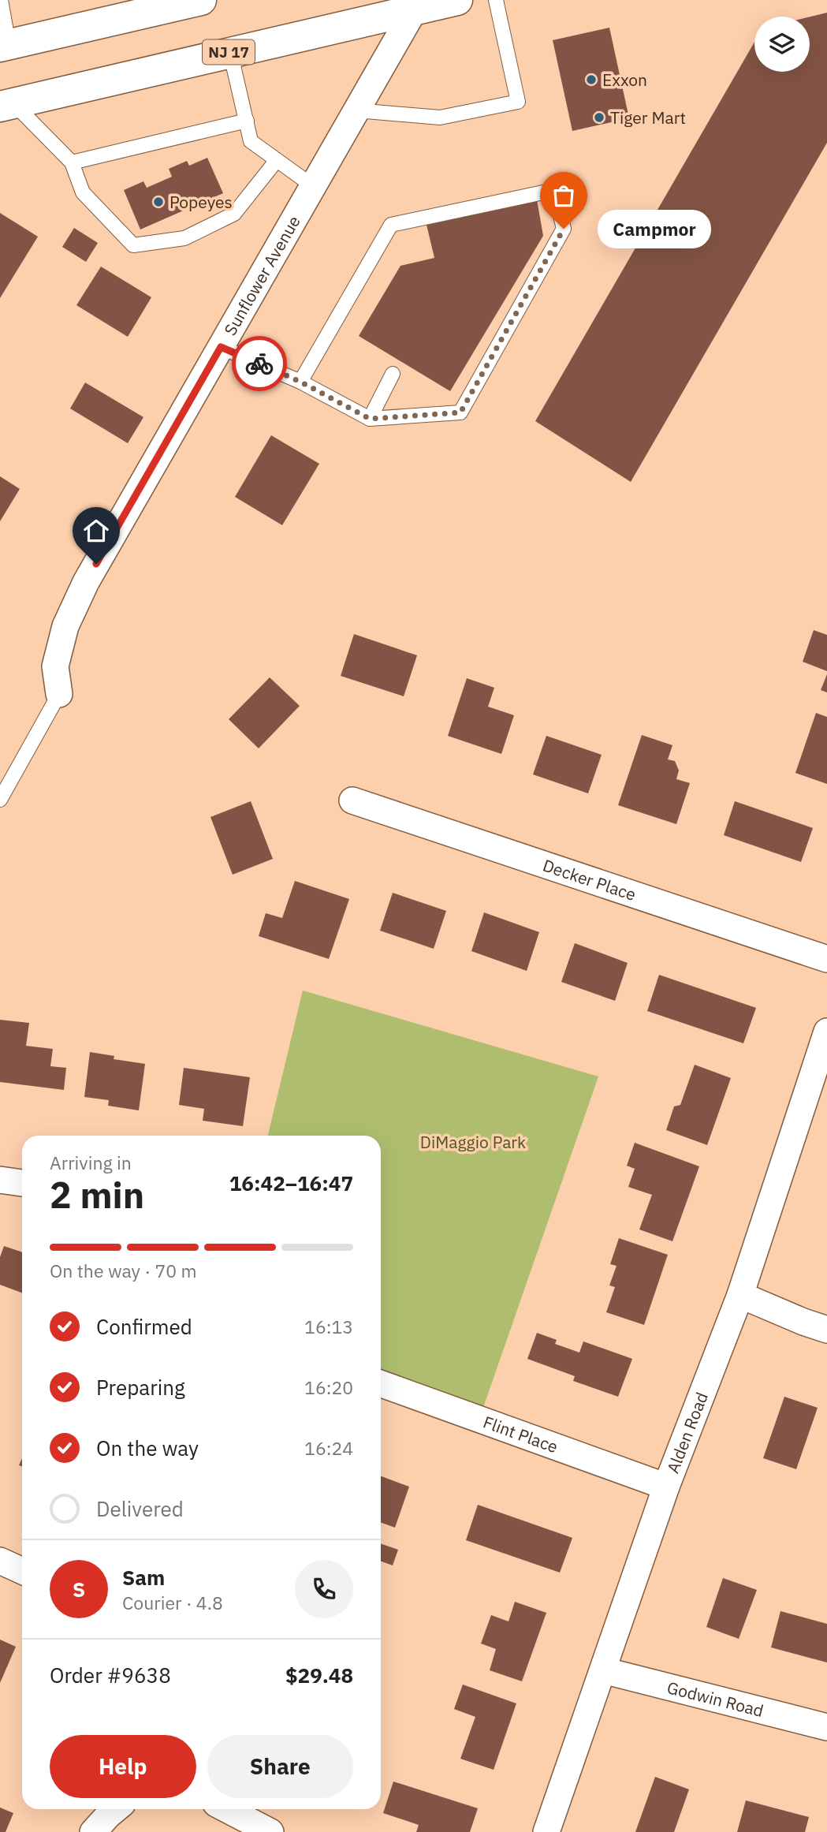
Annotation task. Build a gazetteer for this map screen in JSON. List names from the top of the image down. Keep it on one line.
{"streets":{"highway":["NJ 17"],"street":["Sunflower Avenue","Decker Place","Alden Road","Flint Place","Godwin Road"]},"crossings":[["NJ 17","Sunflower Avenue"],["Alden Road","Flint Place"],["Alden Road","Godwin Road"]],"parks":["DiMaggio Park"],"places":["Exxon","Tiger Mart","Popeyes","Campmor"],"page":{"bubble":"Campmor","heading":["2 min","Arriving in","16:42–16:47"],"panel":["Sam","Courier · 4.8","Order #9638","$29.48"],"bar":"On the way · 70 m","list":[["Confirmed","16:13"],["Preparing","16:20"],["On the way","16:24"],"Delivered"],"round":"S","buttons":["Help","Share"]}}
